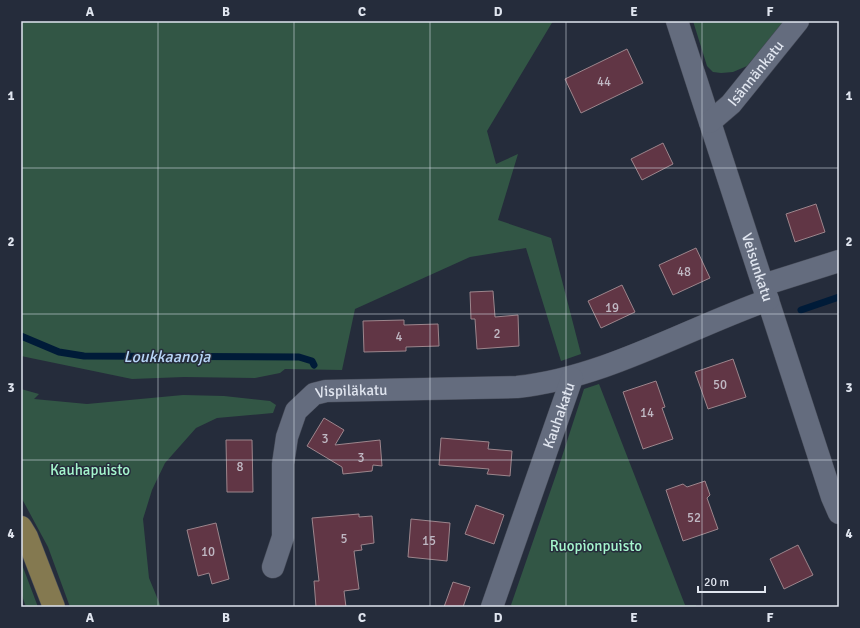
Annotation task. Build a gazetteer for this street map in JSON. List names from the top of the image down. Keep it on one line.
{"streets":{"street":["Isännänkatu","Veisunkatu","Vispiläkatu","Kauhakatu"]},"crossings":[["Isännänkatu","Veisunkatu"],["Veisunkatu","Kauhakatu"],["Vispiläkatu","Kauhakatu"]],"water":["Loukkaanoja"],"parks":["Kauhapuisto","Ruopionpuisto"],"house_numbers":["44","48","19","2","4","50","14","3","3","8","52","5","15","10"],"scale_bar":"20 m","grid":{"columns":["A","B","C","D","E","F"],"rows":["1","2","3","4"]}}
